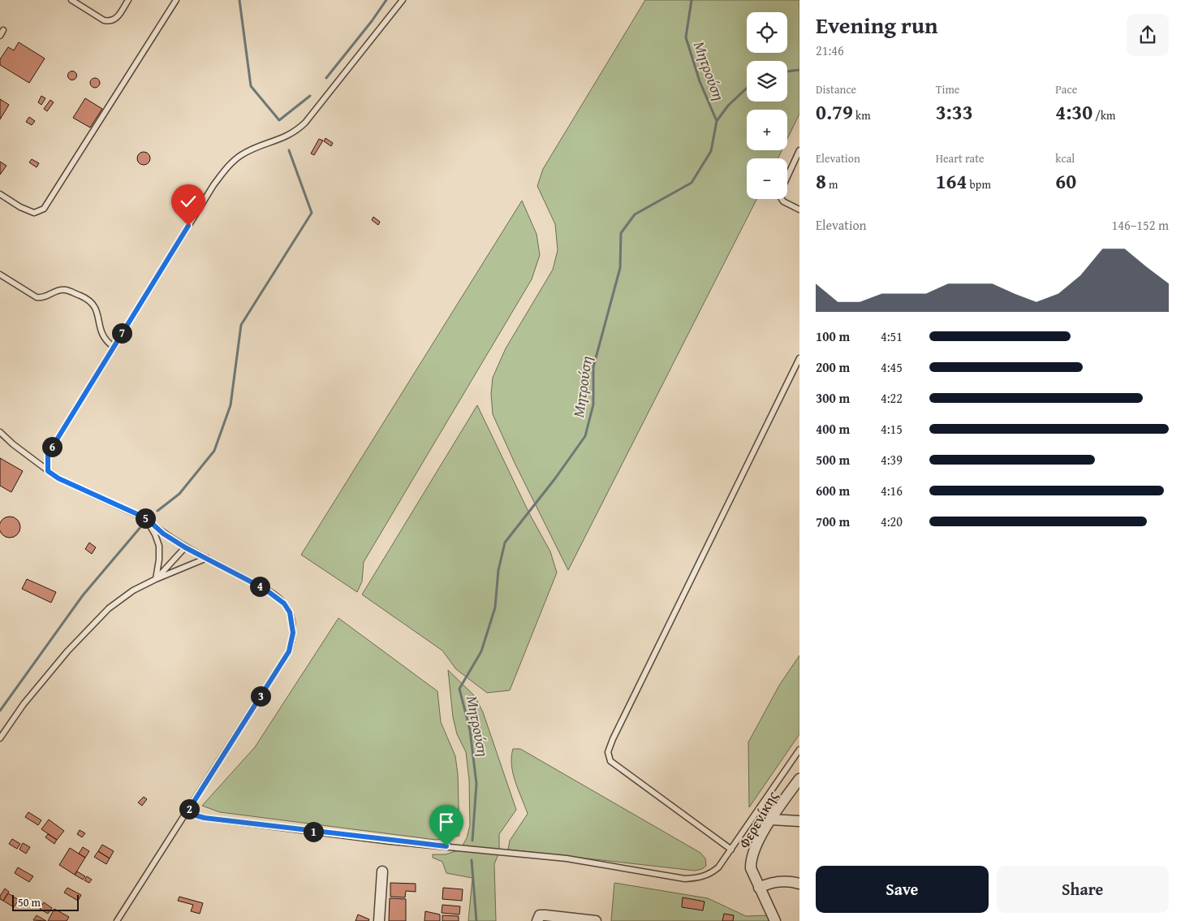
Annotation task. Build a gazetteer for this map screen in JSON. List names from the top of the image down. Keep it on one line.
{"streets":{"street":["Φερενίκης"]},"water":["Μητρούση"],"scale_bar":"50 m","page":{"heading":["Evening run","21:46"],"map_buttons":["+","−"],"stats":[["Distance","0.79 km"],["Time","3:33"],["Pace","4:30 /km"],["Elevation","8 m"],["Heart rate","164 bpm"],["kcal","60"]],"chart":["Elevation","146–152 m"],"list":[{"name":"100 m","note":"4:51"},{"name":"200 m","note":"4:45"},{"name":"300 m","note":"4:22"},{"name":"400 m","note":"4:15"},{"name":"500 m","note":"4:39"},{"name":"600 m","note":"4:16"},{"name":"700 m","note":"4:20"}],"pins":["7","6","5","4","3","2","1"],"buttons":["Save","Share"],"scale":"50 m"}}
